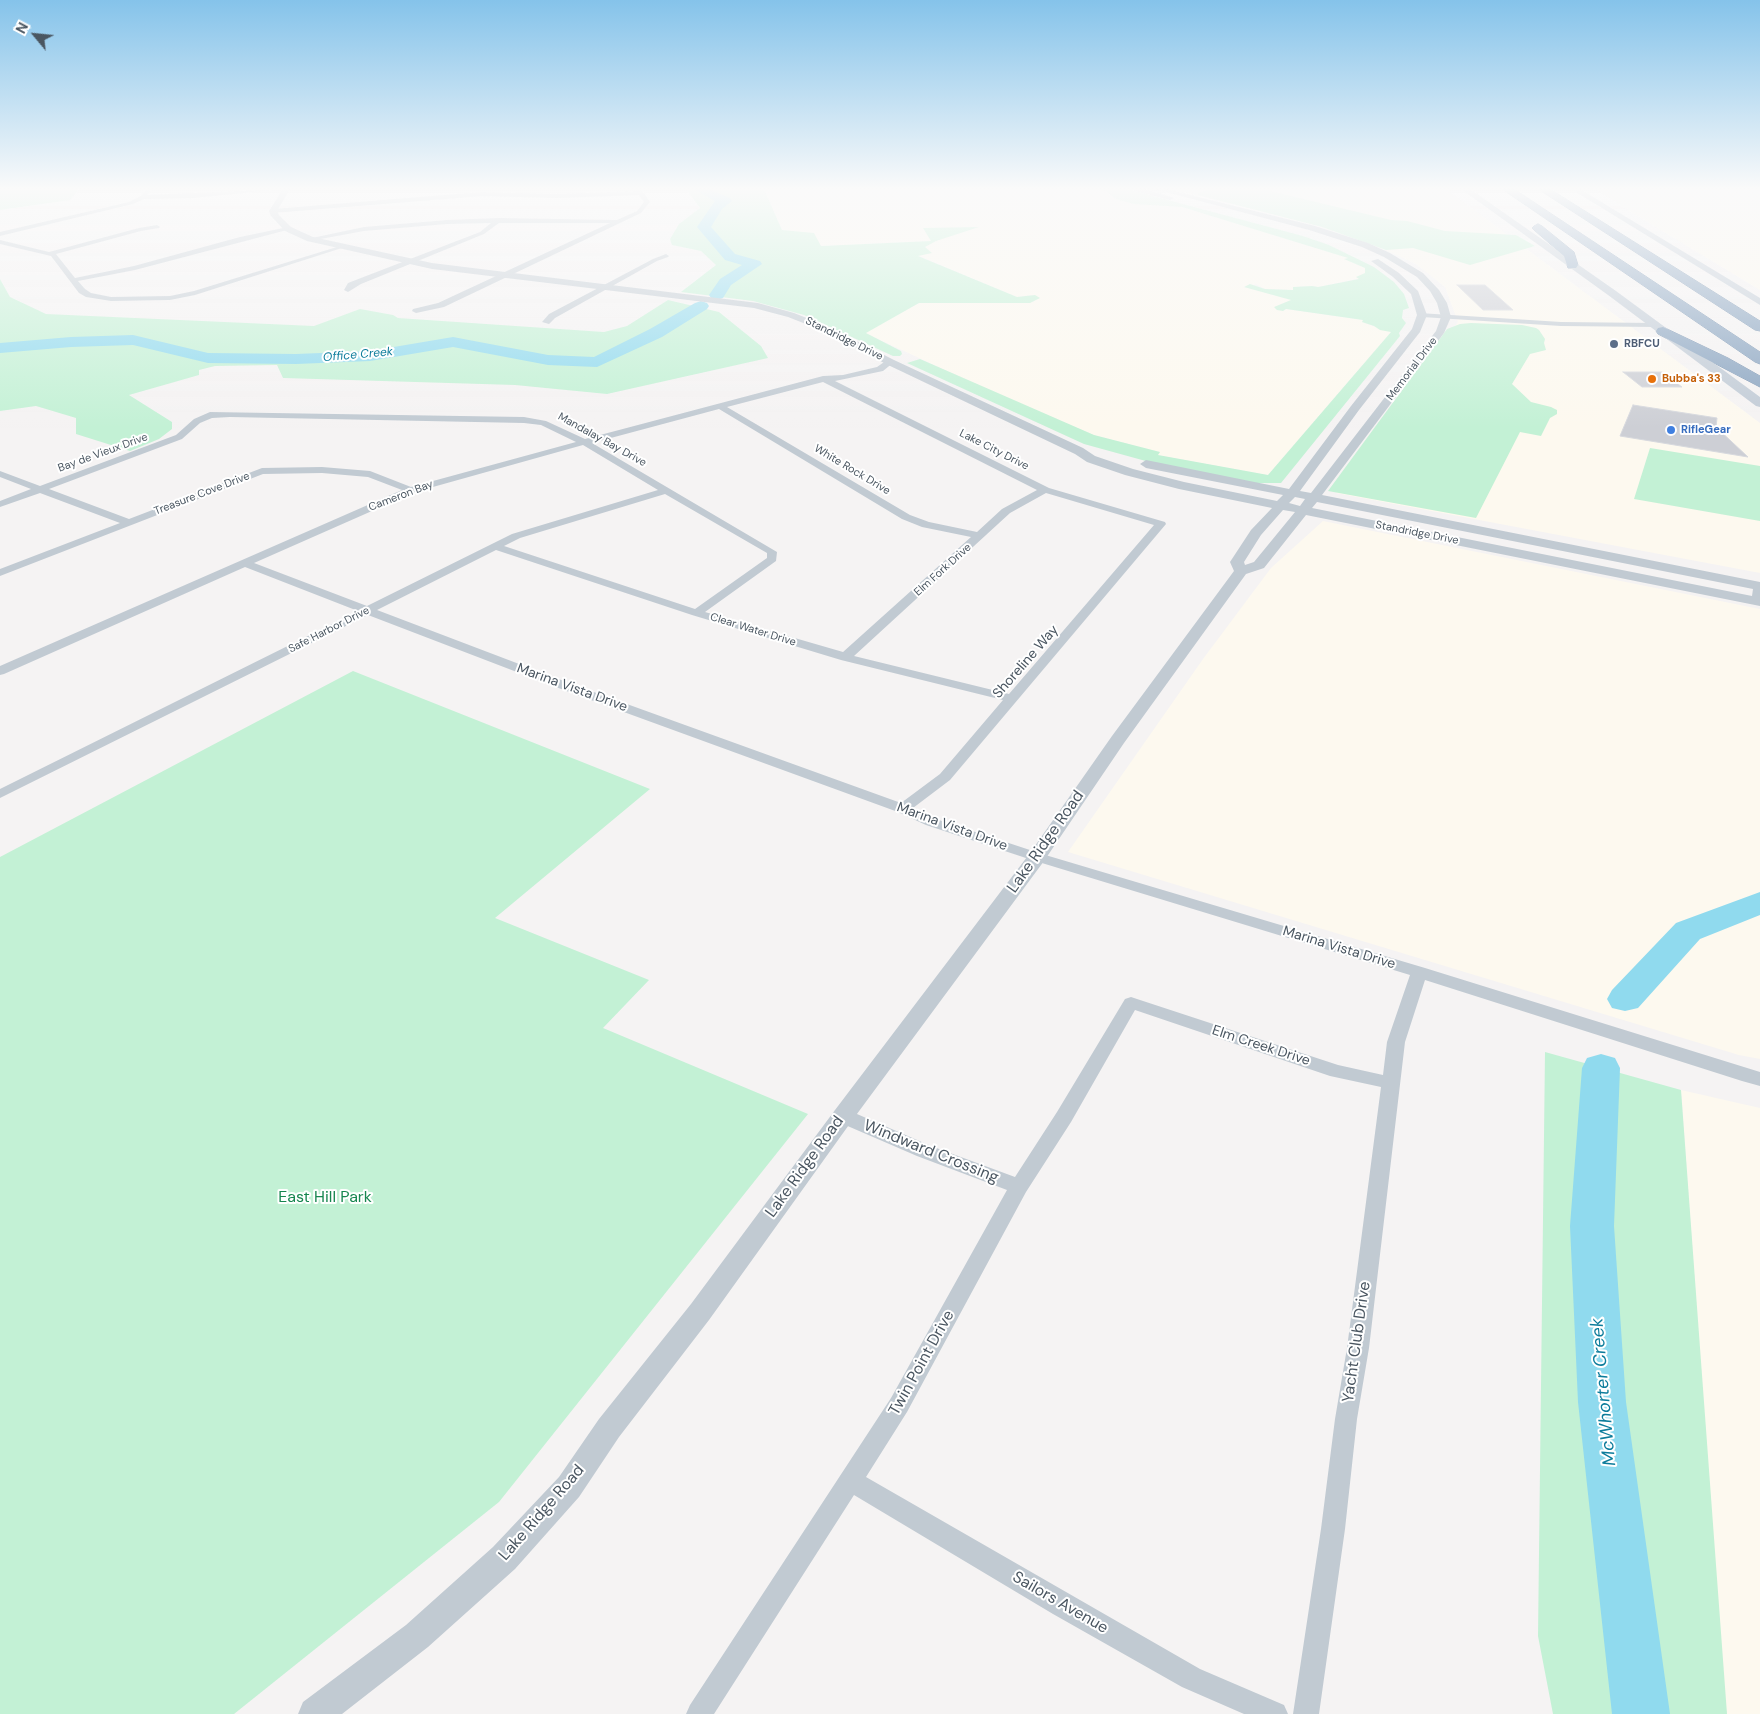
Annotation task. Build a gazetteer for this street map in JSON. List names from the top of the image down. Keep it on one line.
{"streets":{"street":["Standridge Drive","Memorial Drive","Mandalay Bay Drive","Lake City Drive","Bay de Vieux Drive","White Rock Drive","Treasure Cove Drive","Cameron Bay","Elm Fork Drive","Safe Harbor Drive","Clear Water Drive","Shoreline Way","Marina Vista Drive","Lake Ridge Road","Elm Creek Drive","Windward Crossing","Yacht Club Drive","Twin Point Drive","Sailors Avenue"]},"crossings":[["Standridge Drive","Memorial Drive"],["Standridge Drive","Cameron Bay"],["Standridge Drive","Lake Ridge Road"],["Memorial Drive","Lake Ridge Road"],["Mandalay Bay Drive","Bay de Vieux Drive"],["Mandalay Bay Drive","Cameron Bay"],["Mandalay Bay Drive","Safe Harbor Drive"],["Mandalay Bay Drive","Clear Water Drive"],["Lake City Drive","Cameron Bay"],["Lake City Drive","Elm Fork Drive"],["Lake City Drive","Shoreline Way"],["White Rock Drive","Cameron Bay"],["White Rock Drive","Elm Fork Drive"],["Treasure Cove Drive","Cameron Bay"],["Cameron Bay","Marina Vista Drive"],["Elm Fork Drive","Clear Water Drive"],["Safe Harbor Drive","Clear Water Drive"],["Safe Harbor Drive","Marina Vista Drive"],["Clear Water Drive","Shoreline Way"],["Shoreline Way","Marina Vista Drive"],["Marina Vista Drive","Lake Ridge Road"],["Marina Vista Drive","Yacht Club Drive"],["Lake Ridge Road","Windward Crossing"],["Elm Creek Drive","Yacht Club Drive"],["Elm Creek Drive","Twin Point Drive"],["Windward Crossing","Twin Point Drive"],["Twin Point Drive","Sailors Avenue"]],"water":["Office Creek","McWhorter Creek"],"parks":["East Hill Park"],"places":["RBFCU","Bubba's 33","RifleGear"],"north":"top left"}
